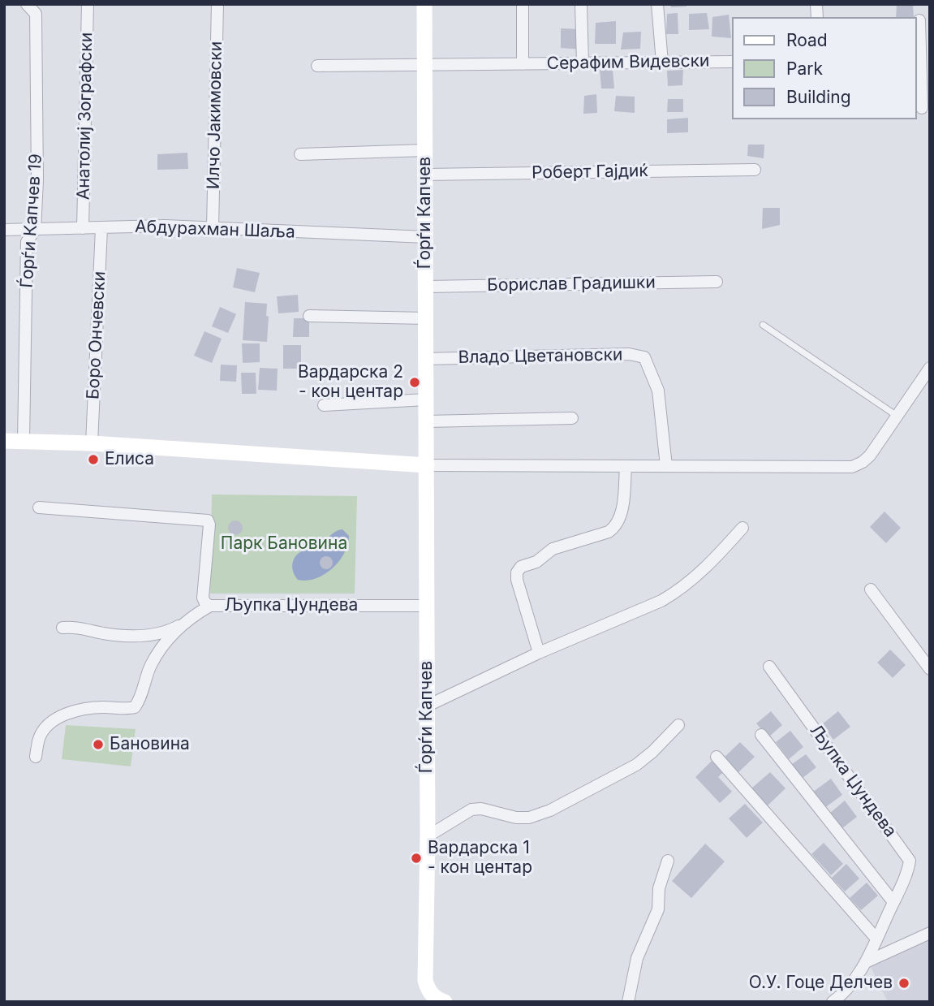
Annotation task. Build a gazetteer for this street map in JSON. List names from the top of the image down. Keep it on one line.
{"streets":{"street":["Серафим Видевски","Илчо Јакимовски","Анатолиј Зографски","Роберт Гајдиќ","Ѓорѓи Капчев","Ѓорѓи Капчев 19","Абдурахман Шаља","Борислав Градишки","Боро Ончевски","Владо Цветановски","Љупка Џундева"]},"crossings":[["Серафим Видевски","Ѓорѓи Капчев"],["Илчо Јакимовски","Абдурахман Шаља"],["Анатолиј Зографски","Абдурахман Шаља"],["Роберт Гајдиќ","Ѓорѓи Капчев"],["Ѓорѓи Капчев","Абдурахман Шаља"],["Ѓорѓи Капчев","Борислав Градишки"],["Ѓорѓи Капчев","Владо Цветановски"],["Ѓорѓи Капчев","Љупка Џундева"],["Ѓорѓи Капчев 19","Абдурахман Шаља"],["Абдурахман Шаља","Боро Ончевски"]],"parks":["Парк Бановина"],"places":["Вардарска 2 - кон центар","Елиса","Бановина","Вардарска 1 - кон центар","О.У. Гоце Делчев"],"legend":["Road","Park","Building"]}
